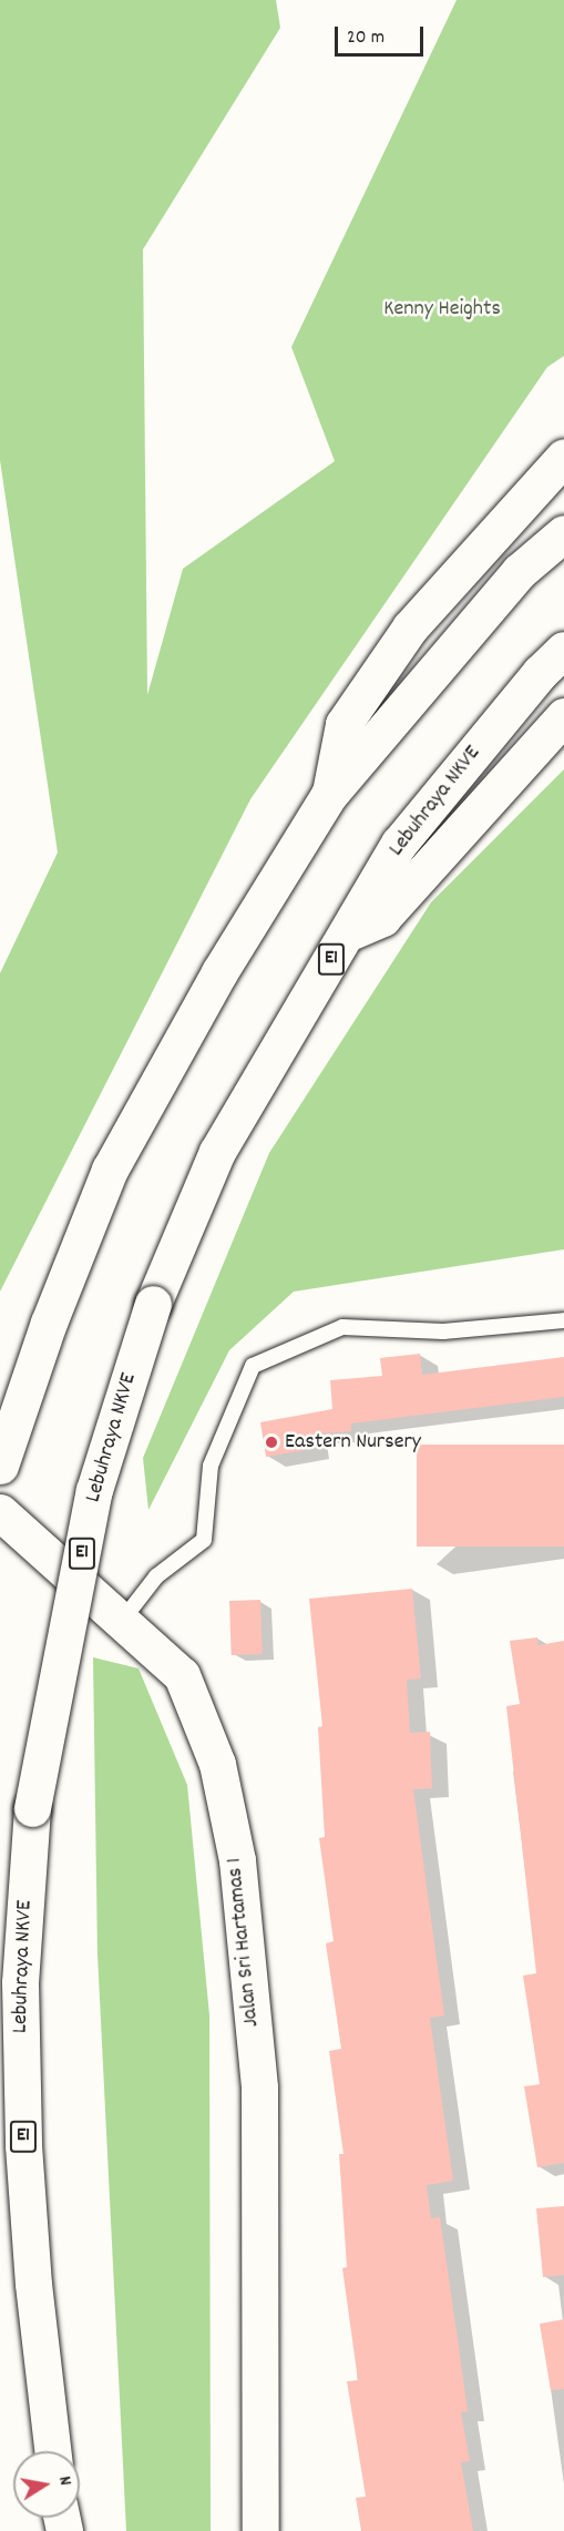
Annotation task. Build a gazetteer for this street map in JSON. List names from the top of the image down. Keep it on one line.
{"streets":{"main road":["Lebuhraya NKVE","E1","Jalan Sri Hartamas 1"]},"parks":["Kenny Heights"],"places":["Eastern Nursery"],"scale_bar":"20 m","north":"right"}
